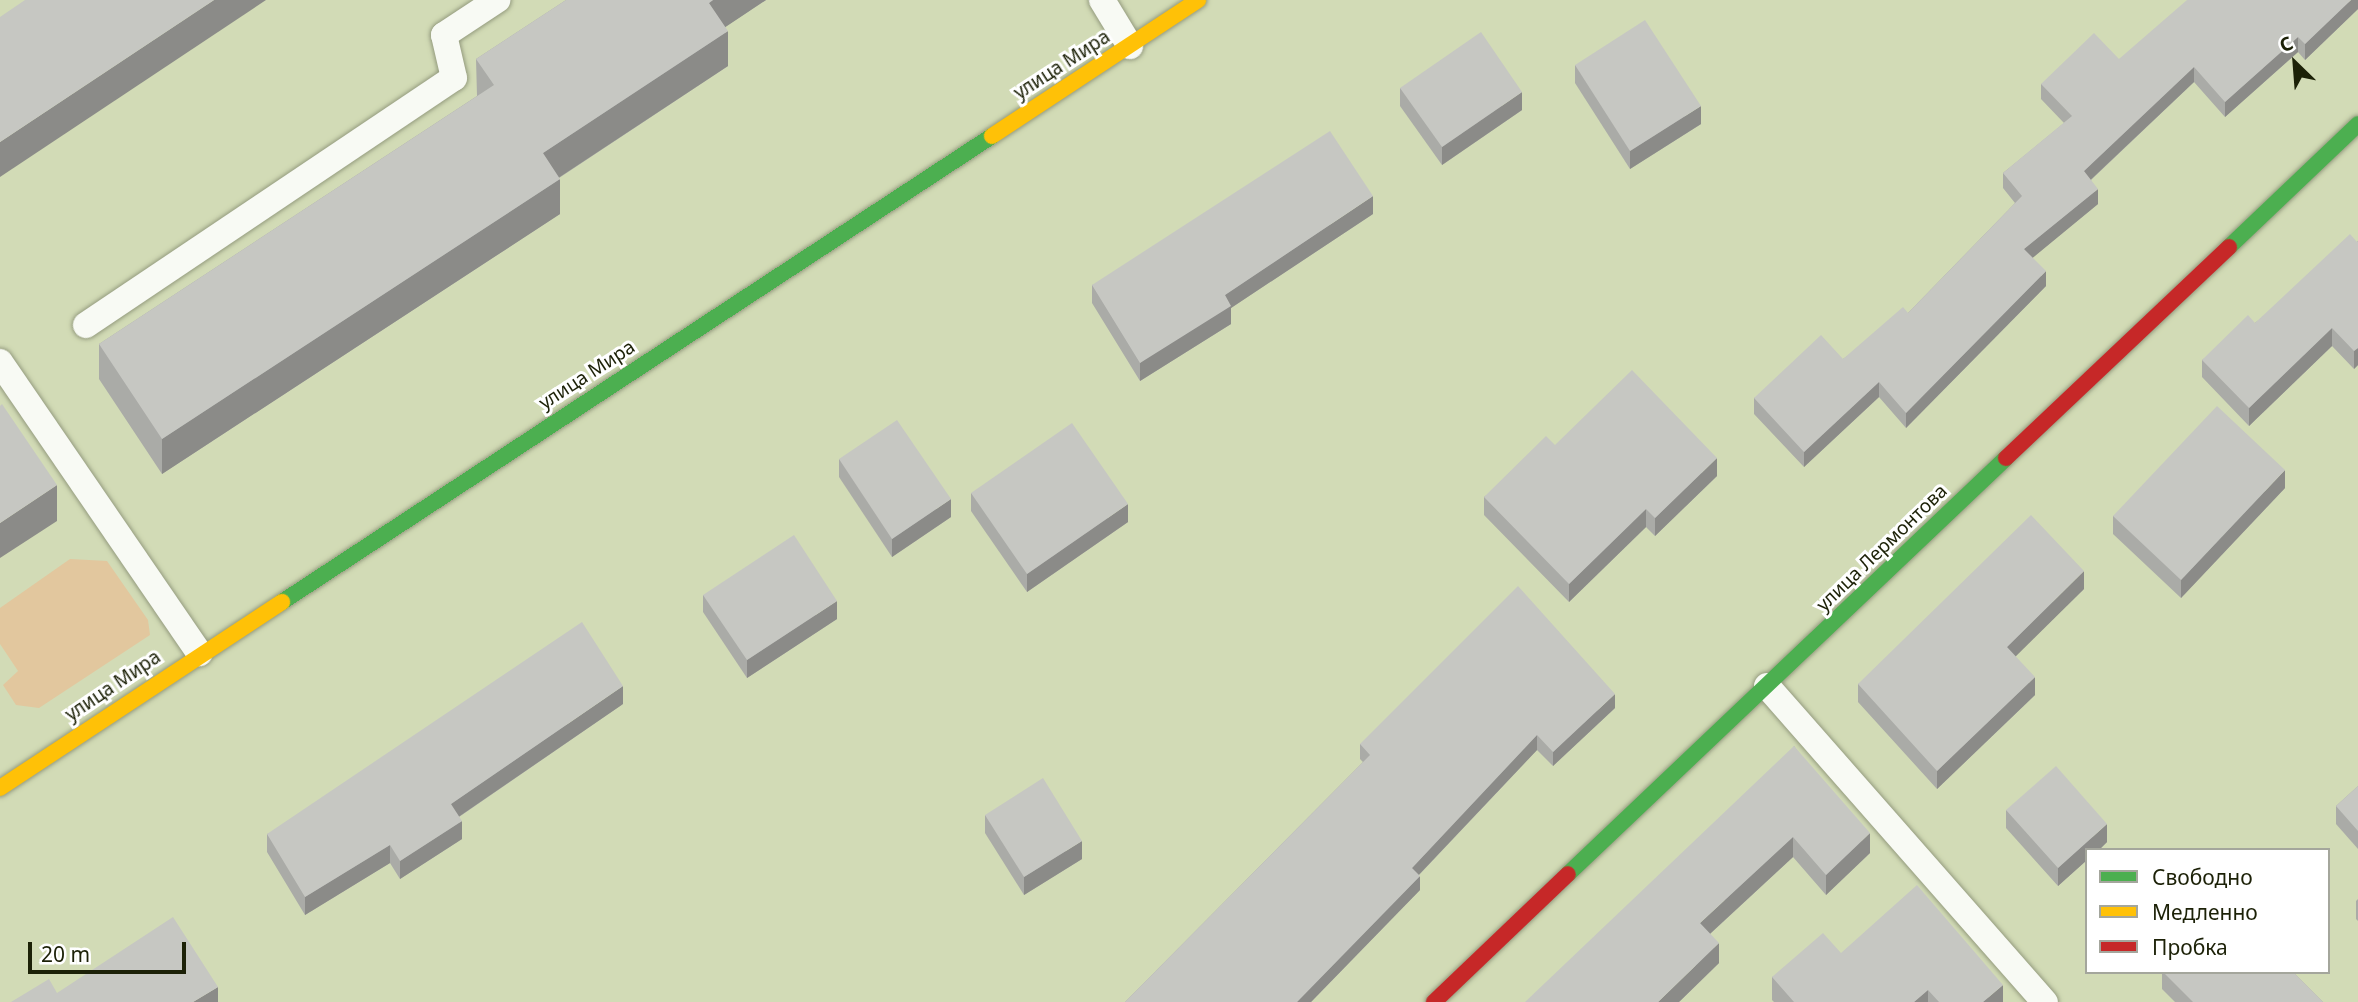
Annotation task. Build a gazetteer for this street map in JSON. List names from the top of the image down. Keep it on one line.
{"streets":{"main road":["улица Мира","улица Лермонтова"]},"legend":["Свободно","Медленно","Пробка"],"scale_bar":"20 m","north":"top left"}
